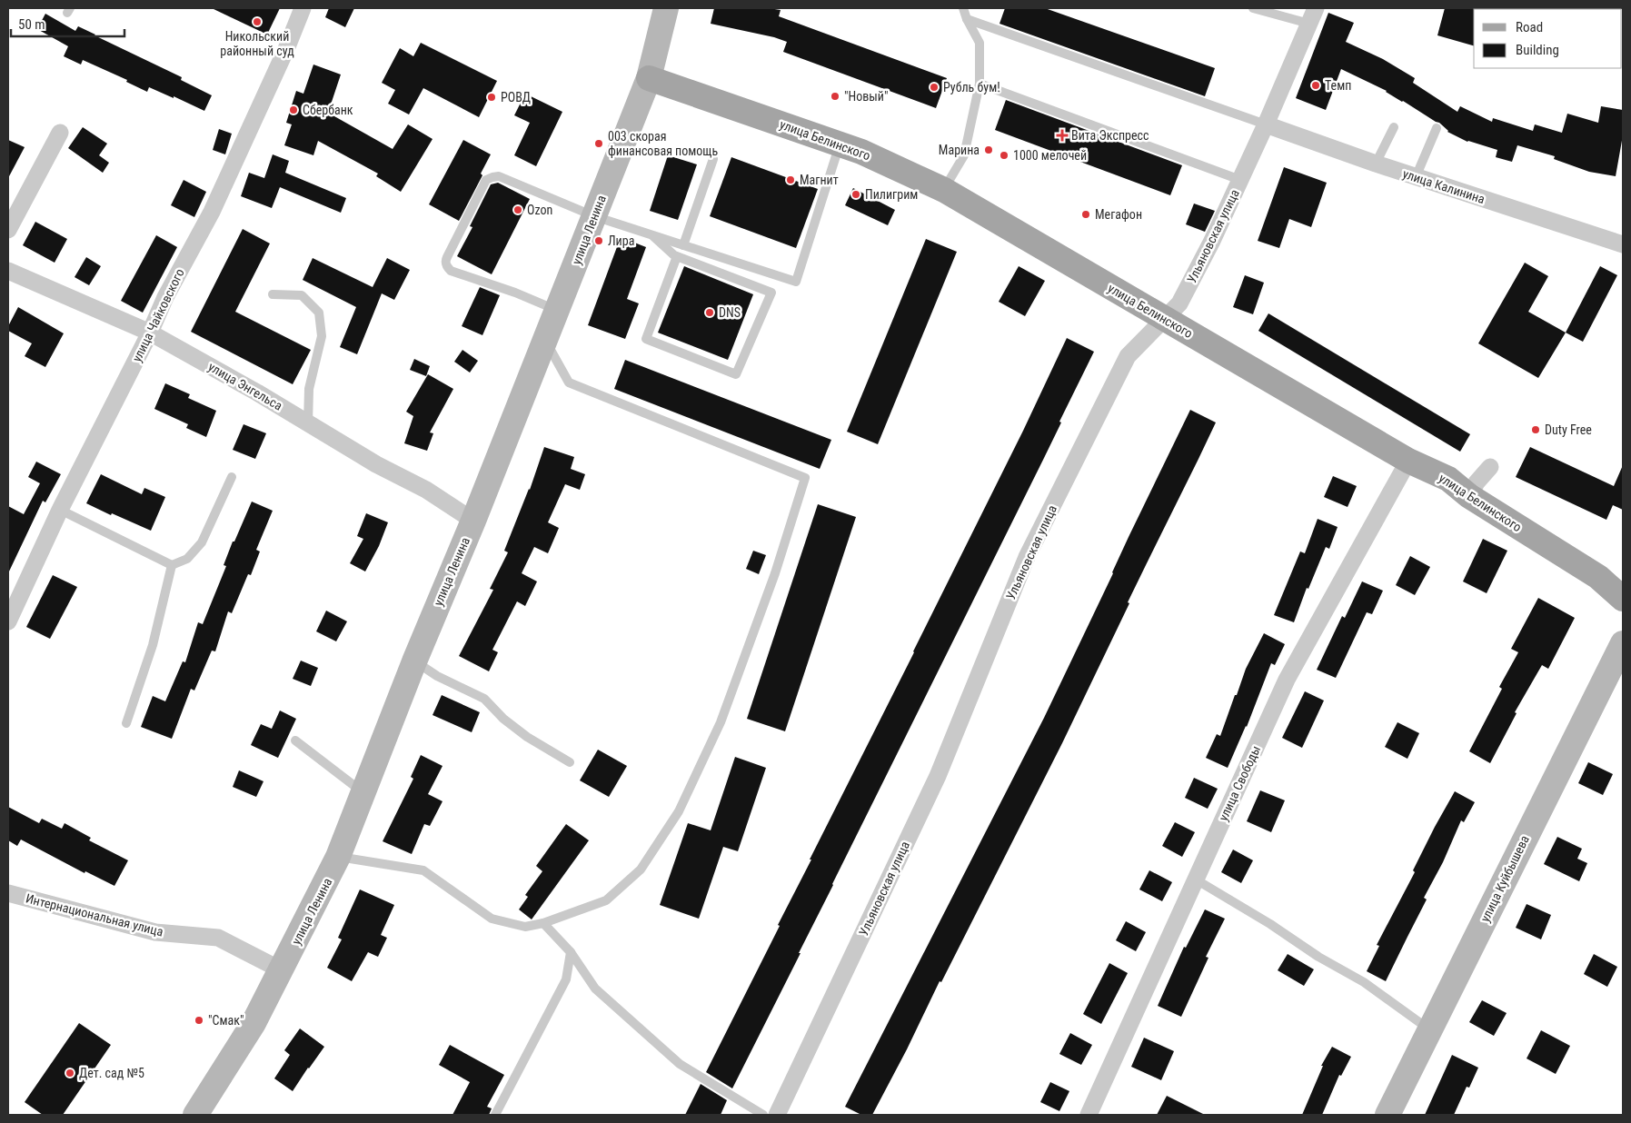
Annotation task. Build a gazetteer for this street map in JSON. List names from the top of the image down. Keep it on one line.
{"streets":{"main road":["улица Белинского","улица Ленина","улица Куйбышева"],"street":["улица Калинина","Ульяновская улица","улица Чайковского","улица Энгельса","улица Свободы","Интернациональная улица"]},"crossings":[["улица Белинского","улица Ленина"],["улица Белинского","Ульяновская улица"],["улица Белинского","улица Свободы"],["улица Калинина","Ульяновская улица"],["улица Ленина","улица Энгельса"],["улица Ленина","Интернациональная улица"],["улица Чайковского","улица Энгельса"]],"places":{"other":["Никольский районный суд","Темп","Рубль бум!","\"Новый\"","РОВД","Сбербанк","003 скорая финансовая помощь","Марина","1000 мелочей","Магнит","Пилигрим","Ozon","Мегафон","Лира","DNS","Duty Free","\"Смак\"","Дет. сад №5"],"health":["Вита Экспресс"]},"legend":["Road","Building"],"scale_bar":"50 m"}
